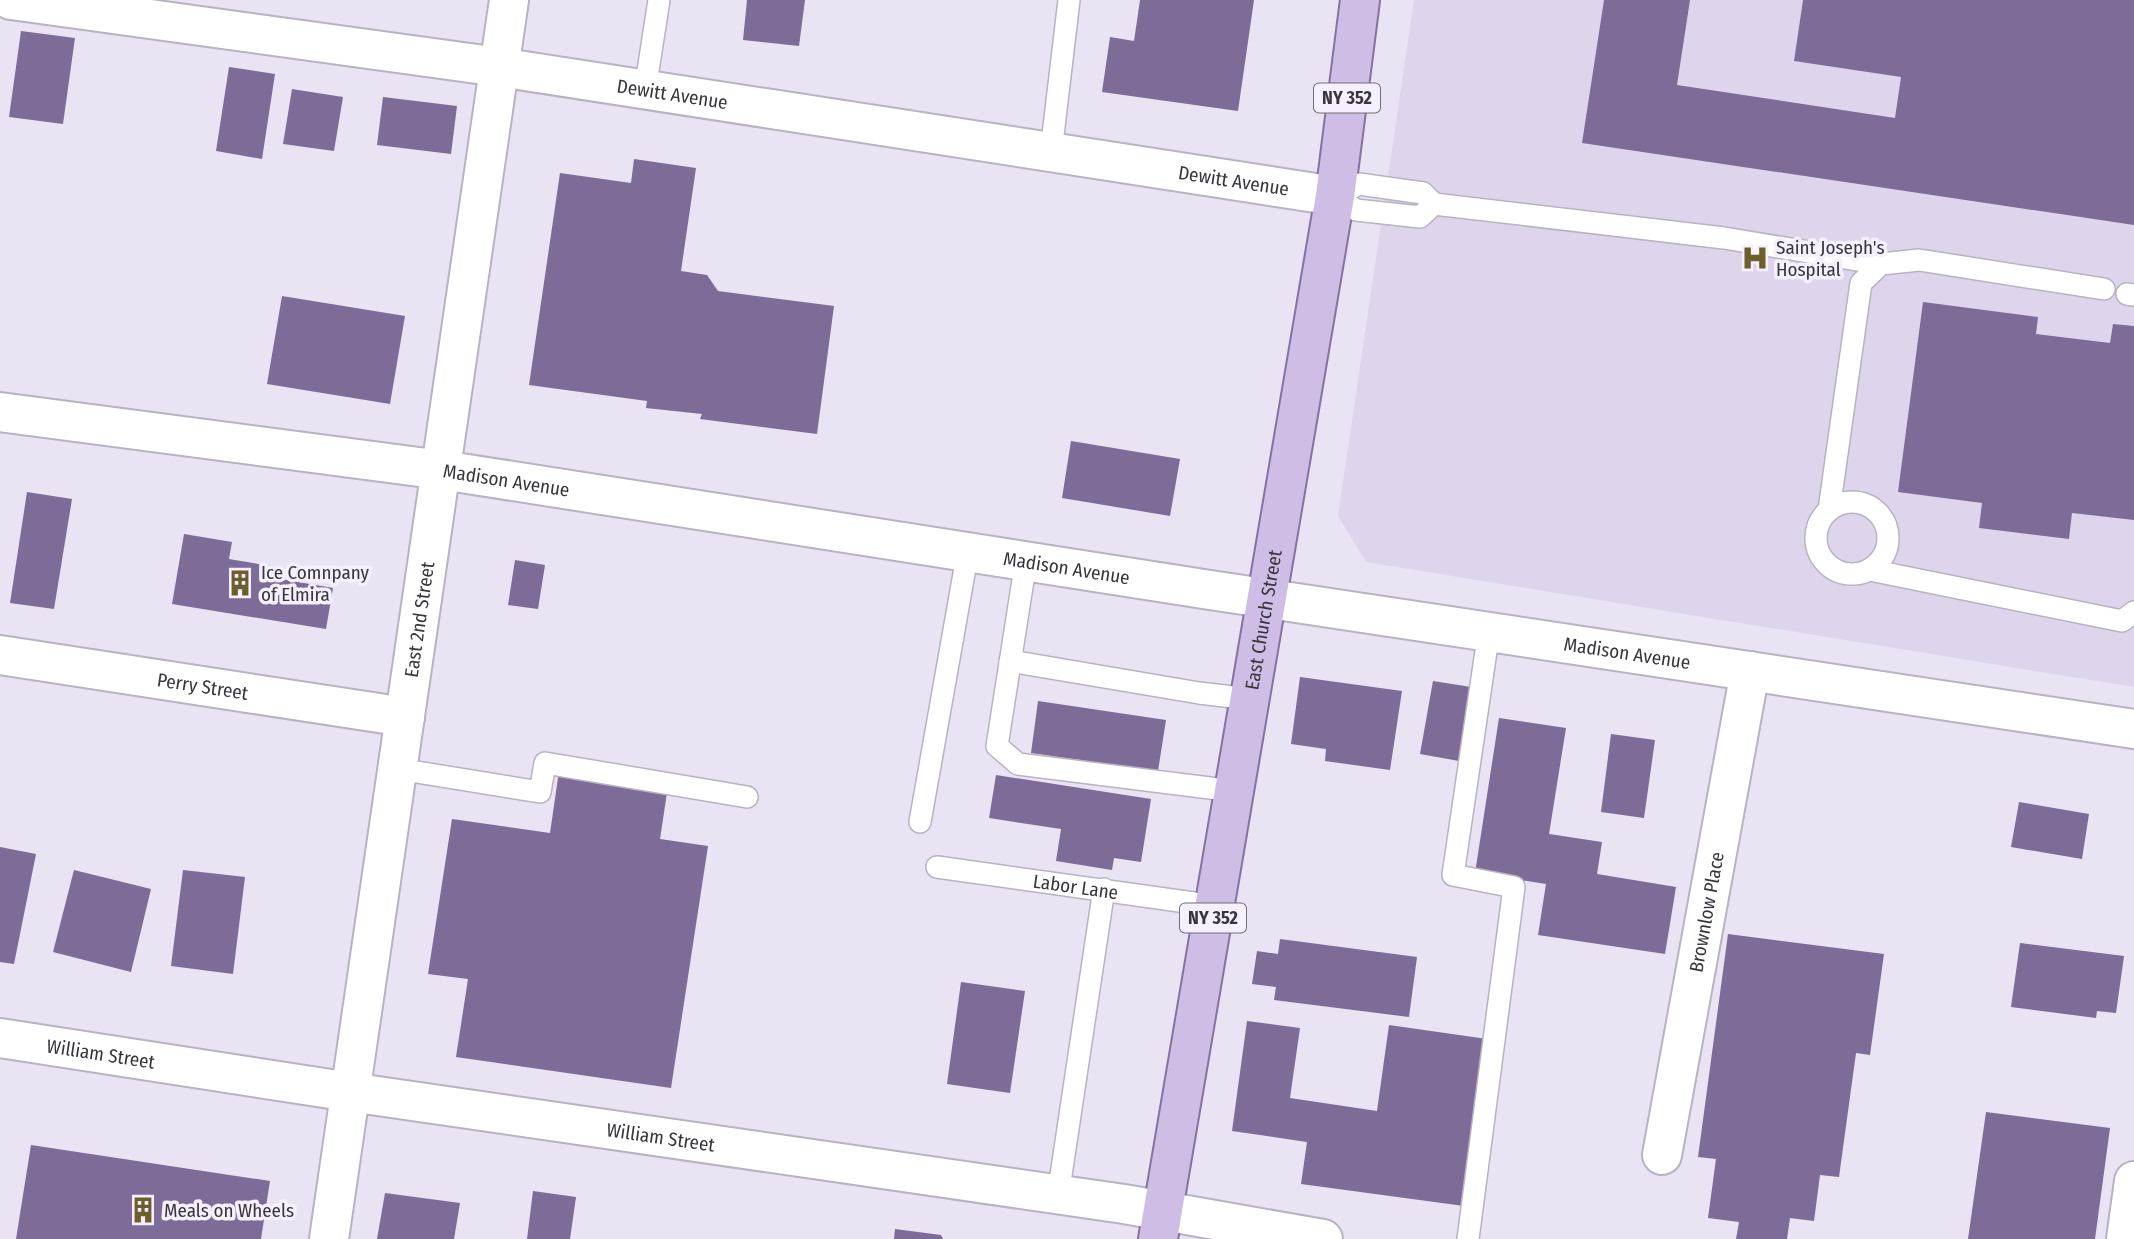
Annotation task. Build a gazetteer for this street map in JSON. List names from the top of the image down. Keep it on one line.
{"streets":{"main road":["NY 352","East Church Street"],"street":["Dewitt Avenue","Madison Avenue","East 2nd Street","Perry Street","Brownlow Place","William Street"],"lane":["Labor Lane"]},"crossings":[["Dewitt Avenue","East 2nd Street"],["Dewitt Avenue","East Church Street"],["Madison Avenue","East 2nd Street"],["Madison Avenue","East Church Street"],["Madison Avenue","Brownlow Place"],["East 2nd Street","Perry Street"],["East 2nd Street","William Street"],["East Church Street","Labor Lane"],["East Church Street","William Street"]],"places":{"hospital":["Saint Joseph's Hospital"],"building":["Ice Comnpany of Elmira","Meals on Wheels"]}}
